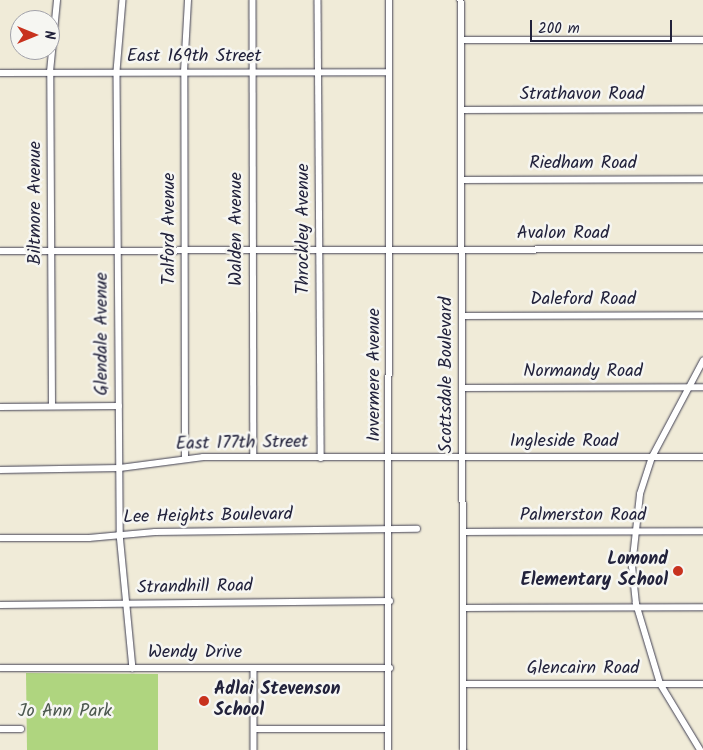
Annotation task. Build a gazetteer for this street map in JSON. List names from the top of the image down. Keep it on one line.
{"streets":{"street":["East 169th Street","Strathavon Road","Riedham Road","Biltmore Avenue","Talford Avenue","Walden Avenue","Throckley Avenue","Avalon Road","Daleford Road","Glendale Avenue","Normandy Road","Invermere Avenue","Scottsdale Boulevard","Ingleside Road","East 177th Street","Palmerston Road","Lee Heights Boulevard","Strandhill Road","Wendy Drive","Glencairn Road"]},"crossings":[["East 169th Street","Biltmore Avenue"],["East 169th Street","Talford Avenue"],["East 169th Street","Walden Avenue"],["East 169th Street","Throckley Avenue"],["East 169th Street","Glendale Avenue"],["East 169th Street","Invermere Avenue"],["Strathavon Road","Scottsdale Boulevard"],["Riedham Road","Scottsdale Boulevard"],["Biltmore Avenue","Avalon Road"],["Talford Avenue","Avalon Road"],["Talford Avenue","East 177th Street"],["Walden Avenue","Avalon Road"],["Walden Avenue","East 177th Street"],["Throckley Avenue","Avalon Road"],["Throckley Avenue","East 177th Street"],["Avalon Road","Glendale Avenue"],["Avalon Road","Invermere Avenue"],["Avalon Road","Scottsdale Boulevard"],["Daleford Road","Scottsdale Boulevard"],["Glendale Avenue","East 177th Street"],["Glendale Avenue","Lee Heights Boulevard"],["Glendale Avenue","Strandhill Road"],["Glendale Avenue","Wendy Drive"],["Normandy Road","Scottsdale Boulevard"],["Invermere Avenue","East 177th Street"],["Invermere Avenue","Lee Heights Boulevard"],["Invermere Avenue","Strandhill Road"],["Invermere Avenue","Wendy Drive"],["Scottsdale Boulevard","Ingleside Road"],["Scottsdale Boulevard","Palmerston Road"],["Scottsdale Boulevard","Glencairn Road"],["Ingleside Road","East 177th Street"]],"parks":["Jo Ann Park"],"places":["Lomond Elementary School","Adlai Stevenson School"],"scale_bar":"200 m","north":"right"}
